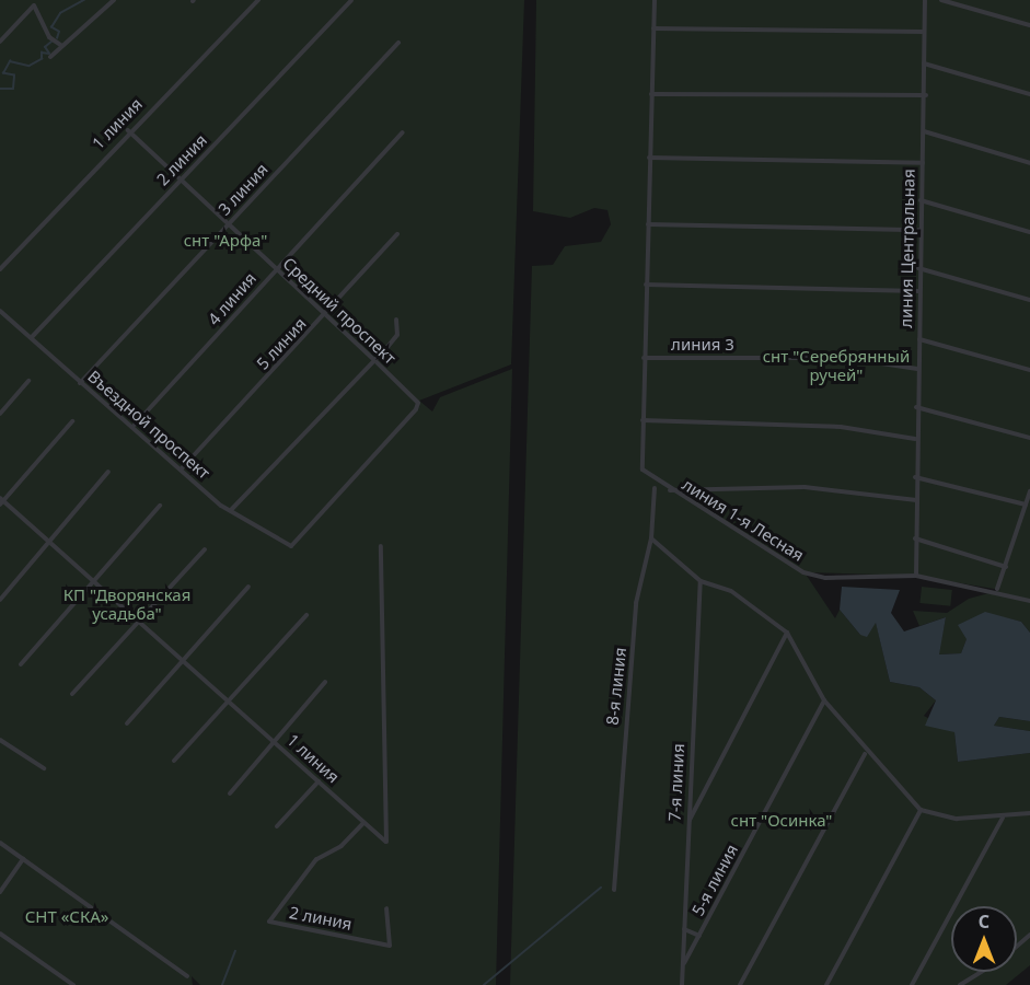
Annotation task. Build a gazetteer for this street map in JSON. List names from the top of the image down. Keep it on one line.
{"streets":{"street":["1 линия","2 линия","3 линия","линия Центральная","4 линия","Средний проспект","5 линия","линия 3","Въездной проспект","линия 1-я Лесная","8-я линия","7-я линия","5-я линия"]},"crossings":[["1 линия","2 линия"],["1 линия","Средний проспект"],["2 линия","Средний проспект"],["2 линия","Въездной проспект"],["3 линия","Средний проспект"],["3 линия","Въездной проспект"],["линия Центральная","линия 3"],["линия Центральная","линия 1-я Лесная"],["4 линия","Средний проспект"],["4 линия","Въездной проспект"],["Средний проспект","5 линия"],["Средний проспект","Въездной проспект"],["5 линия","Въездной проспект"],["7-я линия","5-я линия"]],"parks":["снт \"Арфа\"","снт \"Серебрянный ручей\"","КП \"Дворянская усадьба\"","снт \"Осинка\"","СНТ «СКА»"],"north":"top"}
